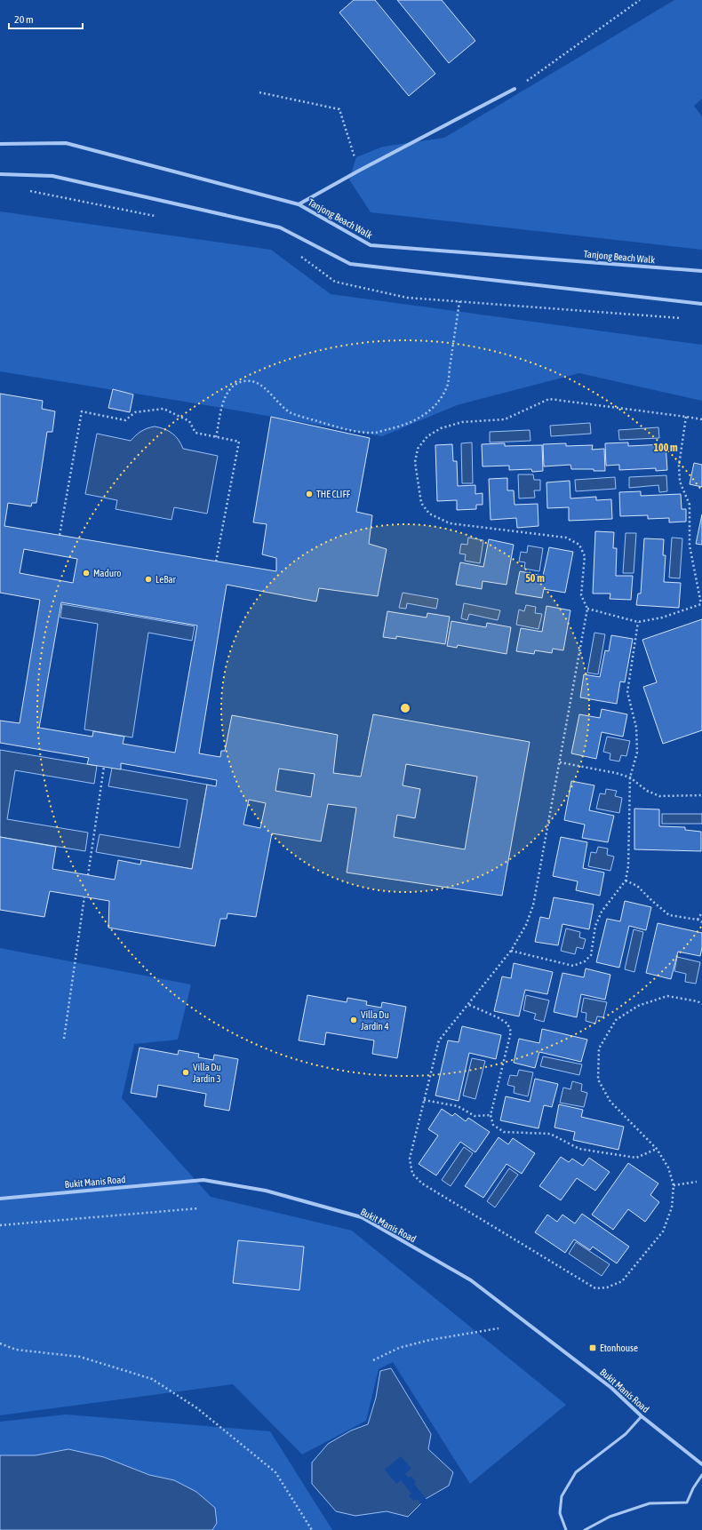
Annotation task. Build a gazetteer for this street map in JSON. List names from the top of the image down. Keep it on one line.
{"streets":{"street":["Tanjong Beach Walk","Bukit Manis Road"]},"places":{"other":["THE CLIFF","Maduro","LeBar","Villa Du Jardin 4","Villa Du Jardin 3"],"transit":["Etonhouse"]},"scale_bar":"20 m","rings":["100 m","50 m"]}
